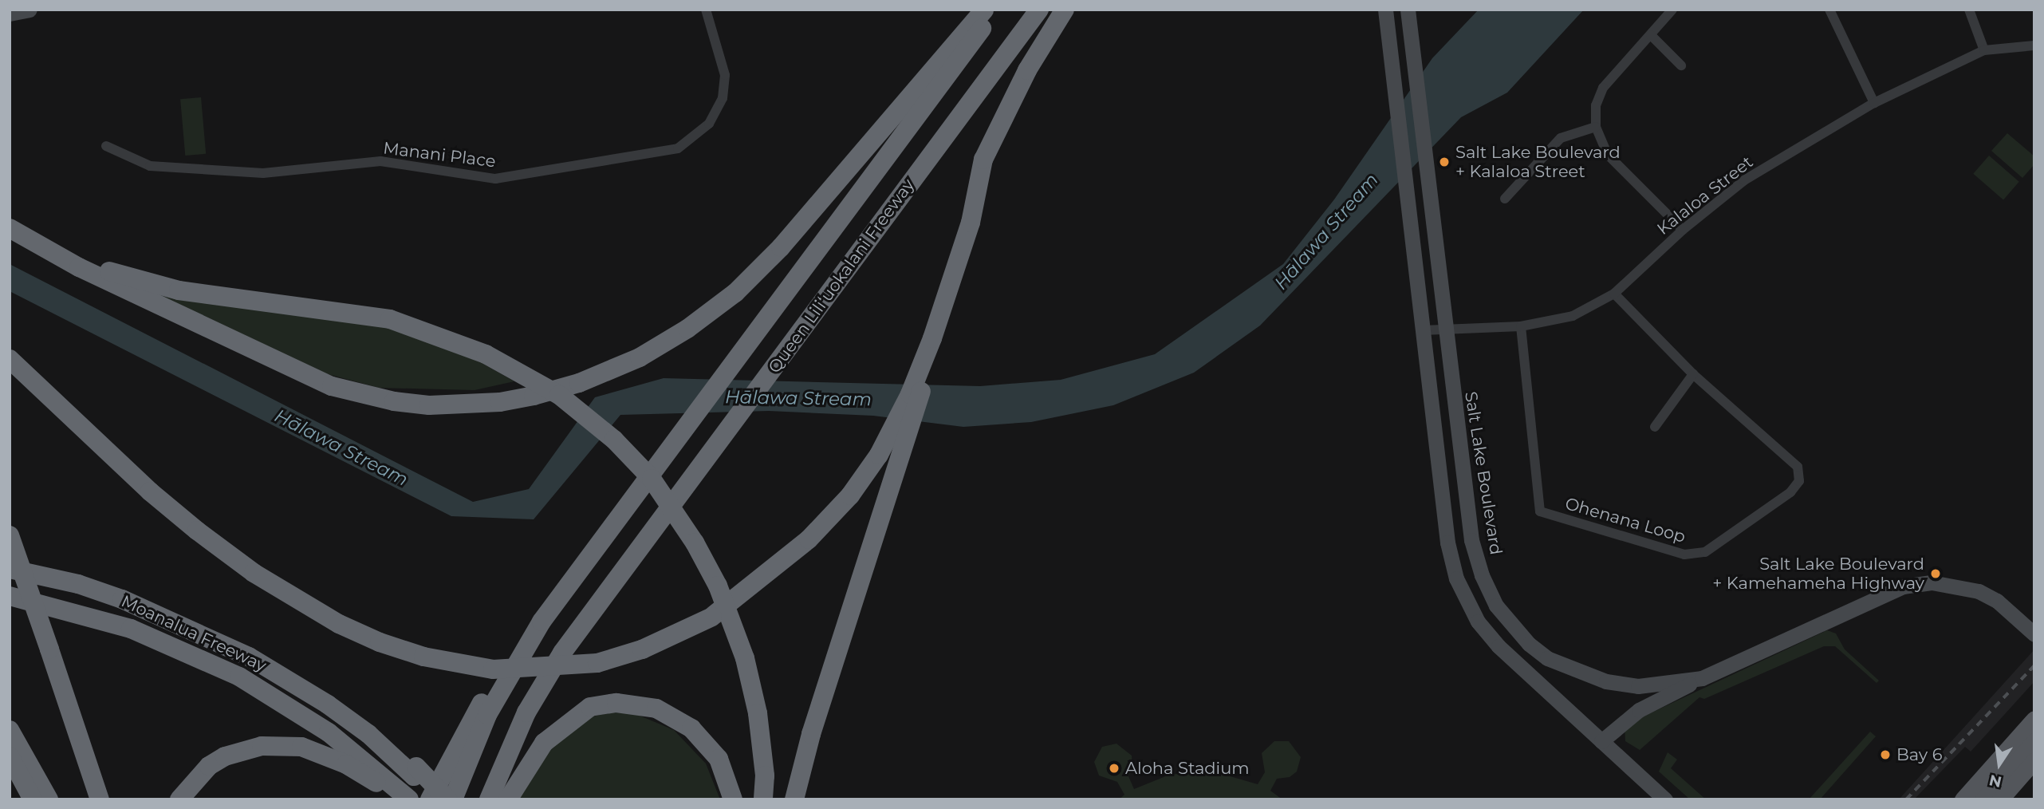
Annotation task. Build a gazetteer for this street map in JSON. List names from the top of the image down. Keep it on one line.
{"streets":{"highway":["Queen Liliʻuokalani Freeway","Moanalua Freeway"],"main road":["Salt Lake Boulevard"],"street":["Manani Place","Kalaloa Street","Ohenana Loop"]},"crossings":[["Kalaloa Street","Salt Lake Boulevard"],["Kalaloa Street","Ohenana Loop"]],"water":["Hālawa Stream"],"places":["Salt Lake Boulevard + Kalaloa Street","Salt Lake Boulevard + Kamehameha Highway","Bay 6","Aloha Stadium"],"north":"bottom"}
